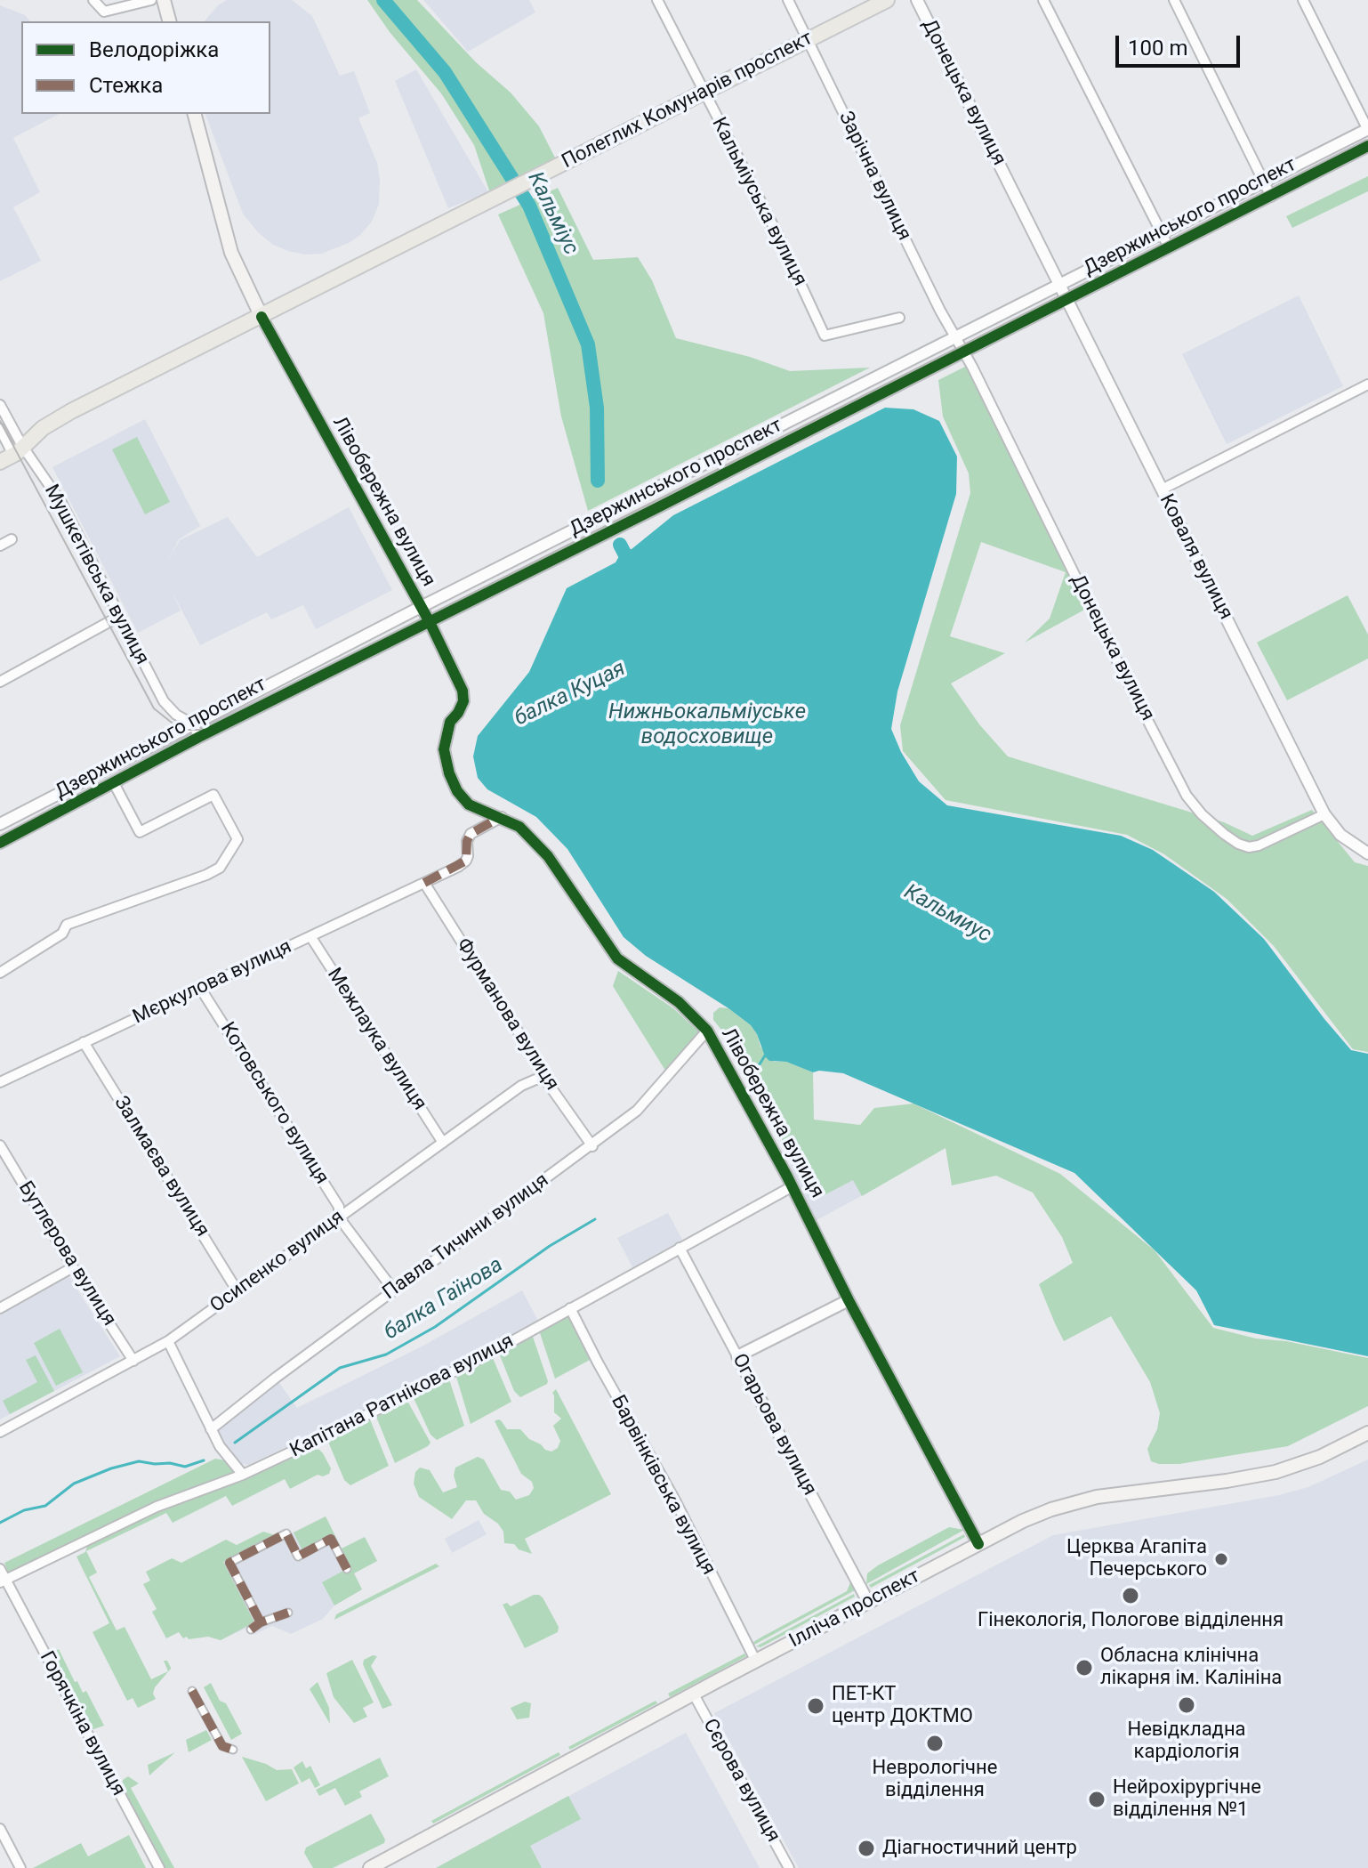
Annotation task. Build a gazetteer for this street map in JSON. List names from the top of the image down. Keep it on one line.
{"streets":{"main road":["Полеглих Комунарів проспект","Лівобережна вулиця","Ілліча проспект"],"street":["Донецька вулиця","Зарічна вулиця","Кальміуська вулиця","Дзержинського проспект","Коваля вулиця","Мушкетівська вулиця","Мєркулова вулиця","Фурманова вулиця","Межлаука вулиця","Котовського вулиця","Залмаєва вулиця","Павла Тичини вулиця","Бутлерова вулиця","Осипенко вулиця","Капітана Ратнікова вулиця","Огарьова вулиця","Барвінківська вулиця","Горячкіна вулиця","Сєрова вулиця"]},"crossings":[["Донецька вулиця","Зарічна вулиця"],["Донецька вулиця","Дзержинського проспект"],["Донецька вулиця","Коваля вулиця"],["Полеглих Комунарів проспект","Зарічна вулиця"],["Полеглих Комунарів проспект","Кальміуська вулиця"],["Полеглих Комунарів проспект","Лівобережна вулиця"],["Полеглих Комунарів проспект","Мушкетівська вулиця"],["Зарічна вулиця","Дзержинського проспект"],["Дзержинського проспект","Лівобережна вулиця"],["Дзержинського проспект","Коваля вулиця"],["Дзержинського проспект","Мушкетівська вулиця"],["Лівобережна вулиця","Мєркулова вулиця"],["Лівобережна вулиця","Павла Тичини вулиця"],["Лівобережна вулиця","Капітана Ратнікова вулиця"],["Лівобережна вулиця","Ілліча проспект"],["Мєркулова вулиця","Фурманова вулиця"],["Мєркулова вулиця","Межлаука вулиця"],["Мєркулова вулиця","Котовського вулиця"],["Мєркулова вулиця","Залмаєва вулиця"],["Фурманова вулиця","Павла Тичини вулиця"],["Фурманова вулиця","Осипенко вулиця"],["Межлаука вулиця","Осипенко вулиця"],["Котовського вулиця","Павла Тичини вулиця"],["Котовського вулиця","Осипенко вулиця"],["Залмаєва вулиця","Осипенко вулиця"],["Бутлерова вулиця","Осипенко вулиця"],["Капітана Ратнікова вулиця","Огарьова вулиця"],["Капітана Ратнікова вулиця","Барвінківська вулиця"],["Капітана Ратнікова вулиця","Горячкіна вулиця"],["Огарьова вулиця","Ілліча проспект"],["Барвінківська вулиця","Ілліча проспект"],["Ілліча проспект","Сєрова вулиця"]],"water":["Кальміус","балка Куцая","Нижньокальміуське водосховище","Кальмиус","балка Гаїнова"],"places":["Церква Агапіта Печерського","Гінекологія, Пологове відділення","Обласна клінічна лікарня ім. Калініна","Невідкладна кардіологія","ПЕТ-КТ центр ДОКТМО","Неврологічне відділення","Нейрохірургічне відділення №1","Діагностичний центр"],"legend":["Велодоріжка","Стежка"],"scale_bar":"100 m"}
